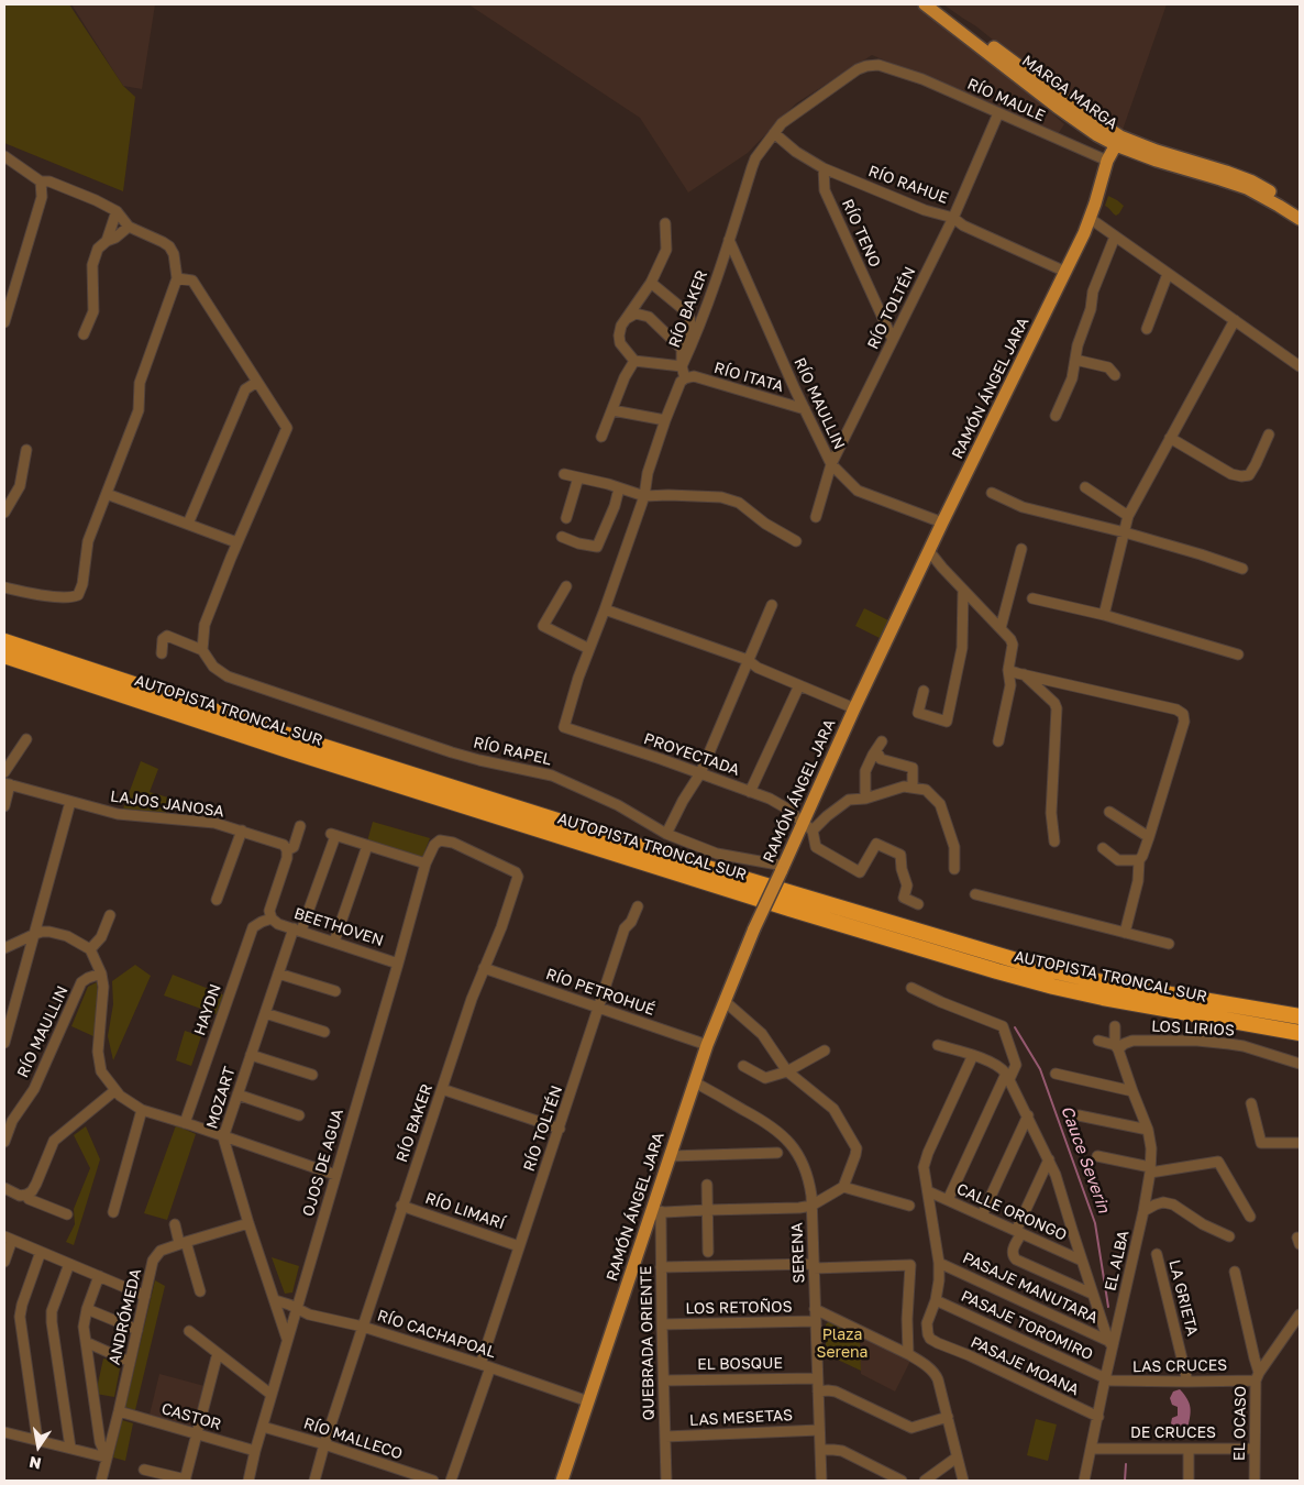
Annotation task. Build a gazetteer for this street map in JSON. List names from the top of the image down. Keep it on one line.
{"streets":{"highway":["AUTOPISTA TRONCAL SUR"],"main road":["MARGA MARGA","RAMÓN ÁNGEL JARA"],"street":["RÍO MAULE","RÍO RAHUE","RÍO TENO","RÍO TOLTÉN","RÍO BAKER","RÍO ITATA","RÍO MAULLIN","RÍO RAPEL","PROYECTADA","LAJOS JANOSA","BEETHOVEN","RÍO PETROHUÉ","HAYDN","LOS LIRIOS","MOZART","OJOS DE AGUA","RÍO LIMARÍ","CALLE ORONGO","SERENA","EL ALBA","PASAJE MANUTARA","LA GRIETA","LOS RETOÑOS","ANDRÓMEDA","PASAJE TOROMIRO","RÍO CACHAPOAL","QUEBRADA ORIENTE","EL BOSQUE","PASAJE MOANA","LAS CRUCES","CASTOR","LAS MESETAS","EL OCASO","DE CRUCES","RÍO MALLECO"]},"crossings":[["MARGA MARGA","RAMÓN ÁNGEL JARA"],["RÍO MAULE","RÍO TOLTÉN"],["RÍO MAULE","RÍO BAKER"],["RÍO MAULE","RAMÓN ÁNGEL JARA"],["RÍO RAHUE","RÍO TENO"],["RÍO RAHUE","RÍO TOLTÉN"],["RÍO RAHUE","RÍO BAKER"],["RÍO RAHUE","RAMÓN ÁNGEL JARA"],["RÍO TENO","RÍO TOLTÉN"],["RÍO TOLTÉN","RÍO MAULLIN"],["RÍO TOLTÉN","RÍO PETROHUÉ"],["RÍO TOLTÉN","RÍO LIMARÍ"],["RÍO TOLTÉN","RÍO CACHAPOAL"],["RÍO BAKER","RÍO ITATA"],["RÍO BAKER","RÍO MAULLIN"],["RÍO BAKER","RÍO PETROHUÉ"],["RÍO BAKER","OJOS DE AGUA"],["RÍO BAKER","RÍO LIMARÍ"],["RÍO BAKER","RÍO CACHAPOAL"],["RÍO BAKER","RÍO MALLECO"],["RÍO ITATA","RÍO MAULLIN"],["RAMÓN ÁNGEL JARA","RÍO MAULLIN"],["RAMÓN ÁNGEL JARA","RÍO RAPEL"],["RAMÓN ÁNGEL JARA","PROYECTADA"],["RAMÓN ÁNGEL JARA","RÍO PETROHUÉ"],["RAMÓN ÁNGEL JARA","SERENA"],["RAMÓN ÁNGEL JARA","RÍO CACHAPOAL"],["RAMÓN ÁNGEL JARA","QUEBRADA ORIENTE"],["BEETHOVEN","HAYDN"],["BEETHOVEN","MOZART"],["BEETHOVEN","OJOS DE AGUA"],["LOS LIRIOS","EL ALBA"],["MOZART","OJOS DE AGUA"],["MOZART","ANDRÓMEDA"],["MOZART","RÍO CACHAPOAL"],["OJOS DE AGUA","RÍO CACHAPOAL"],["OJOS DE AGUA","CASTOR"],["OJOS DE AGUA","RÍO MALLECO"],["SERENA","LOS RETOÑOS"],["SERENA","EL BOSQUE"],["SERENA","LAS MESETAS"],["EL ALBA","PASAJE MANUTARA"],["EL ALBA","PASAJE TOROMIRO"],["EL ALBA","PASAJE MOANA"],["EL ALBA","LAS CRUCES"],["EL ALBA","DE CRUCES"],["LA GRIETA","LAS CRUCES"],["LOS RETOÑOS","QUEBRADA ORIENTE"],["ANDRÓMEDA","CASTOR"],["PASAJE TOROMIRO","PASAJE MOANA"],["PASAJE TOROMIRO","LAS CRUCES"],["QUEBRADA ORIENTE","EL BOSQUE"],["QUEBRADA ORIENTE","LAS MESETAS"],["LAS CRUCES","EL OCASO"],["EL OCASO","DE CRUCES"]],"water":["Cauce Severin"],"parks":["Plaza Serena"],"north":"bottom"}
